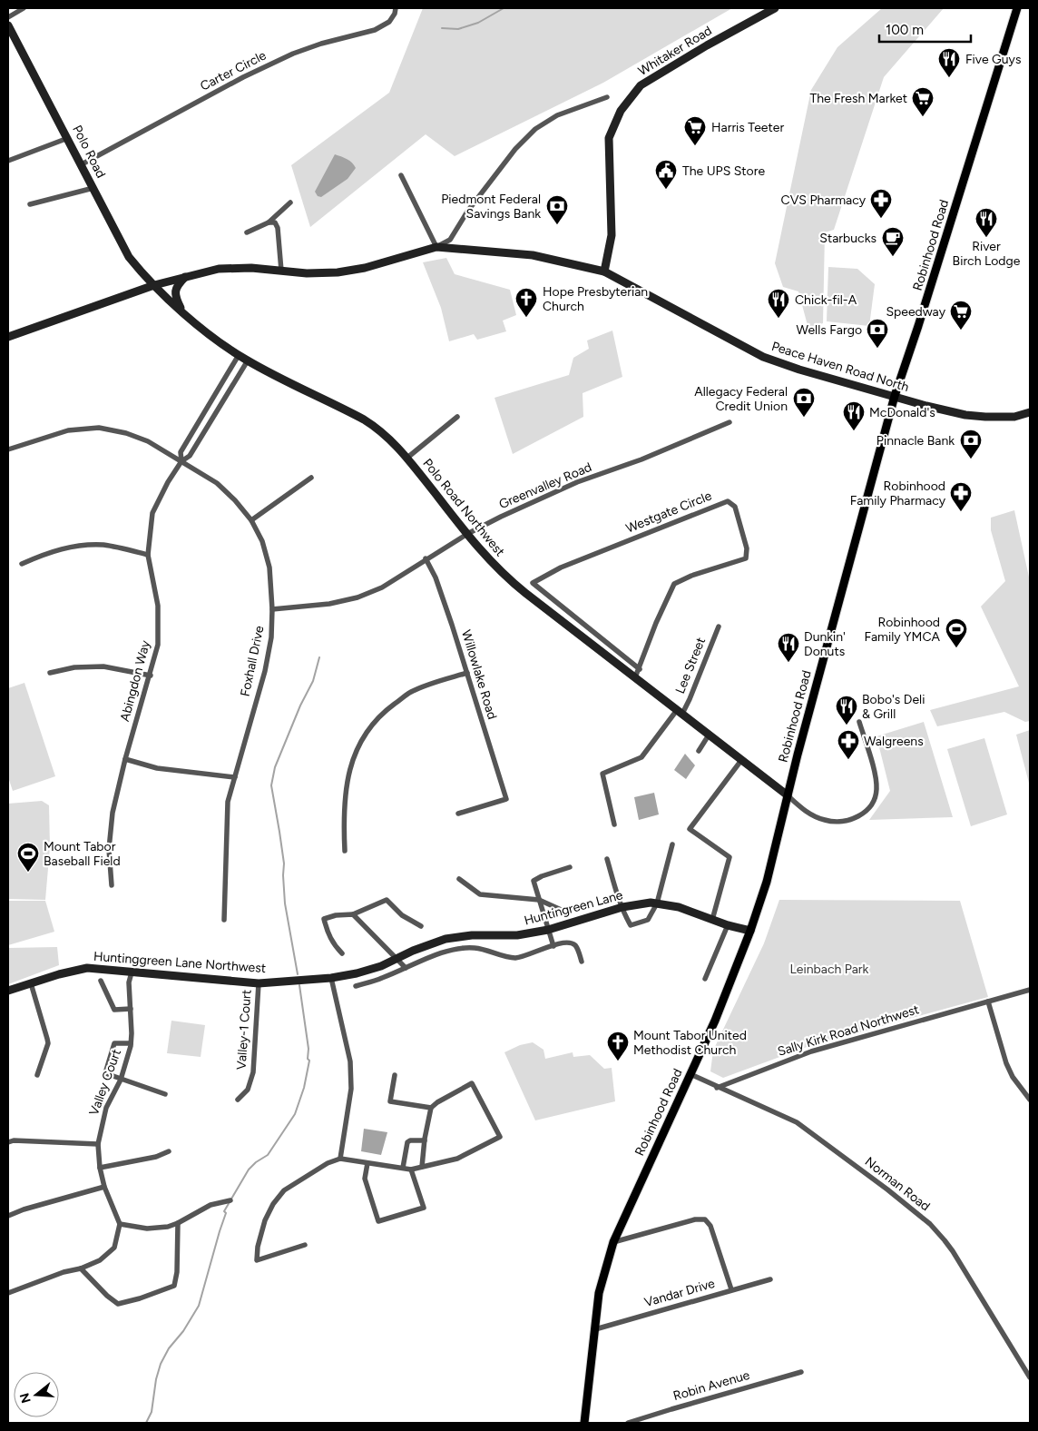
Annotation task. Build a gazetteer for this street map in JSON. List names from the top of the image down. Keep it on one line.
{"streets":{"main road":["Robinhood Road"],"street":["Whitaker Road","Carter Circle","Polo Road","Peace Haven Road North","Greenvalley Road","Polo Road Northwest","Westgate Circle","Foxhall Drive","Lee Street","Willowlake Road","Abingdon Way","Huntingreen Lane","Huntinggreen Lane Northwest","Valley-1 Court","Sally Kirk Road Northwest","Valley Court","Norman Road","Vandar Drive","Robin Avenue"]},"crossings":[["Whitaker Road","Peace Haven Road North"],["Carter Circle","Polo Road"],["Polo Road","Peace Haven Road North"],["Polo Road","Polo Road Northwest"],["Robinhood Road","Peace Haven Road North"],["Robinhood Road","Polo Road Northwest"],["Robinhood Road","Huntingreen Lane"],["Robinhood Road","Norman Road"],["Robinhood Road","Vandar Drive"],["Peace Haven Road North","Polo Road Northwest"],["Greenvalley Road","Polo Road Northwest"],["Greenvalley Road","Foxhall Drive"],["Greenvalley Road","Willowlake Road"],["Polo Road Northwest","Westgate Circle"],["Polo Road Northwest","Lee Street"],["Polo Road Northwest","Abingdon Way"],["Foxhall Drive","Abingdon Way"],["Huntingreen Lane","Huntinggreen Lane Northwest"],["Huntinggreen Lane Northwest","Valley-1 Court"],["Huntinggreen Lane Northwest","Valley Court"],["Sally Kirk Road Northwest","Norman Road"]],"parks":["Leinbach Park"],"places":{"restaurant":["Five Guys","River Birch Lodge","Chick-fil-A","McDonald's","Dunkin' Donuts","Bobo's Deli & Grill"],"supermarket":["The Fresh Market","Harris Teeter","Speedway"],"public building":["The UPS Store"],"pharmacy":["CVS Pharmacy","Robinhood Family Pharmacy","Walgreens"],"bank":["Piedmont Federal Savings Bank","Wells Fargo","Allegacy Federal Credit Union","Pinnacle Bank"],"cafe":["Starbucks"],"church":["Hope Presbyterian Church","Mount Tabor United Methodist Church"],"sports":["Robinhood Family YMCA","Mount Tabor Baseball Field"]},"scale_bar":"100 m","north":"left"}
